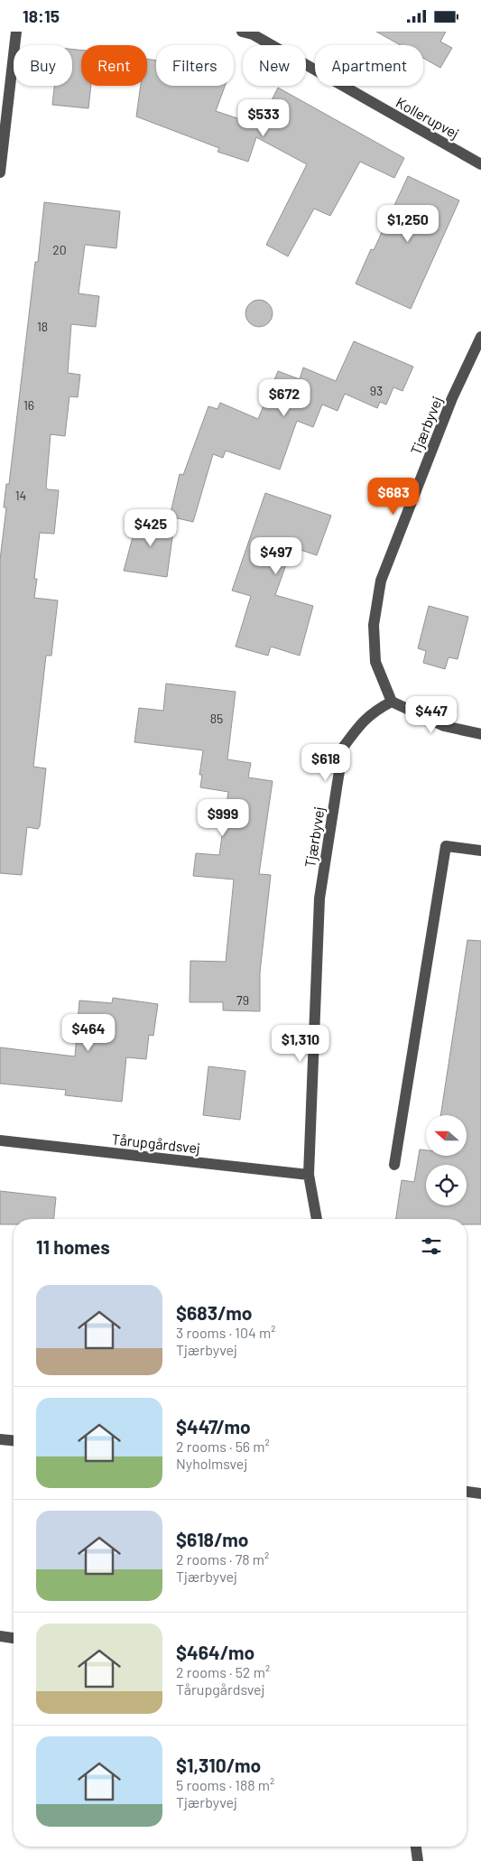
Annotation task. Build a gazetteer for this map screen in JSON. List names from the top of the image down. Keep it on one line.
{"streets":{"street":["Kollerupvej","Tjærbyvej","Tårupgårdsvej"]},"crossings":[["Tjærbyvej","Tårupgårdsvej"]],"house_numbers":["20","18","93","16","14","85","79"],"north":"left","page":{"status":"18:15","chip":["Buy","Rent","Filters","New","Apartment"],"price":["$533","$1,250","$672","$683","$425","$497","$447","$618","$999","$464","$1,310"],"heading":"11 homes","list":[{"name":"$683/mo","note":"3 rooms · 104 m² · Tjærbyvej"},{"name":"$447/mo","note":"2 rooms · 56 m² · Nyholmsvej"},{"name":"$618/mo","note":"2 rooms · 78 m² · Tjærbyvej"},{"name":"$464/mo","note":"2 rooms · 52 m² · Tårupgårdsvej"},{"name":"$1,310/mo","note":"5 rooms · 188 m² · Tjærbyvej"}]}}
